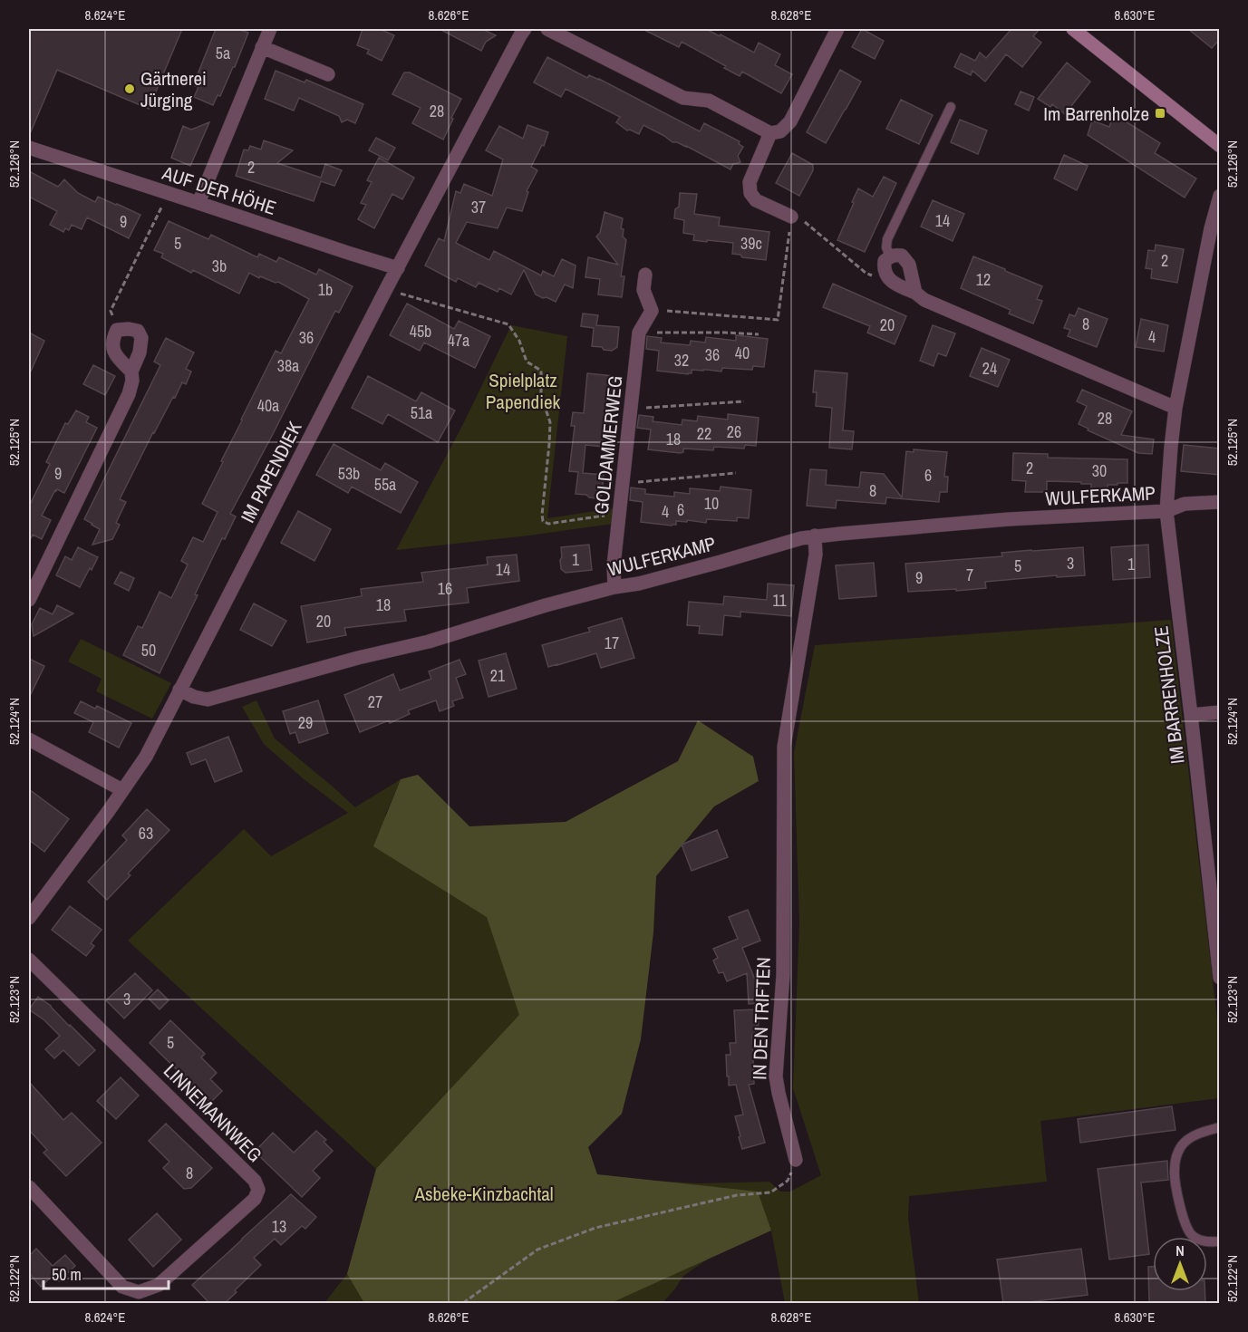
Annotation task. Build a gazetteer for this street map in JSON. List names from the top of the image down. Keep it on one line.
{"streets":{"street":["AUF DER HÖHE","GOLDAMMERWEG","IM PAPENDIEK","WULFERKAMP","IM BARRENHOLZE","IN DEN TRIFTEN","LINNEMANNWEG"]},"crossings":[["AUF DER HÖHE","IM PAPENDIEK"],["GOLDAMMERWEG","WULFERKAMP"],["IM PAPENDIEK","WULFERKAMP"],["WULFERKAMP","IM BARRENHOLZE"],["WULFERKAMP","IN DEN TRIFTEN"]],"parks":["Spielplatz Papendiek","Asbeke-Kinzbachtal"],"places":{"other":["Gärtnerei Jürging"],"transit":["Im Barrenholze"]},"house_numbers":["5a","28","2","37","14","9","5","39c","2","3b","12","1b","8","20","45b","4","36","47a","40","36","32","38a","24","40a","51a","28","26","22","18","2","30","9","53b","6","55a","8","10","6","4","1","3","1","5","14","7","9","16","11","18","20","17","50","21","27","29","63","3","5","8","13"],"scale_bar":"50 m","north":"top","coordinates":["8.624°E","8.626°E","8.628°E","8.630°E","52.126°N","52.125°N","52.124°N","52.123°N","52.122°N"]}
